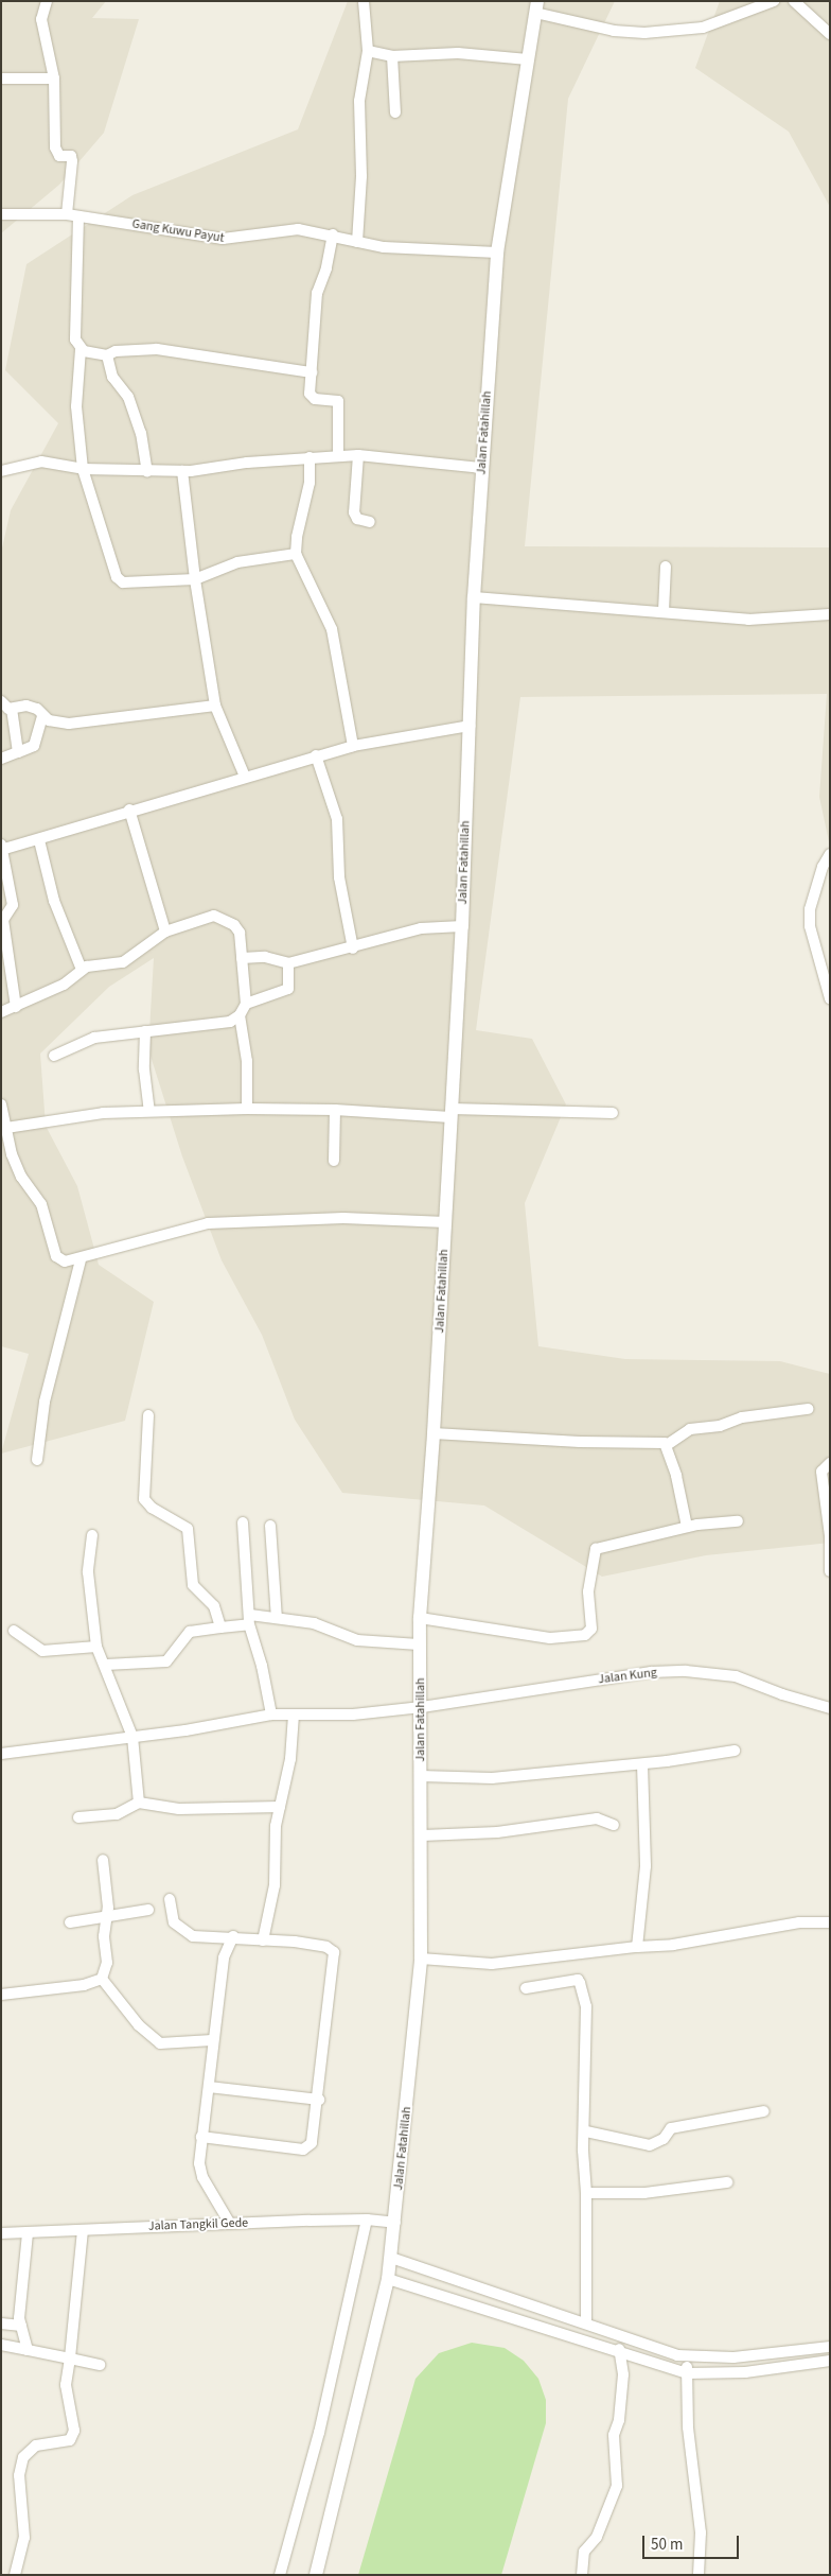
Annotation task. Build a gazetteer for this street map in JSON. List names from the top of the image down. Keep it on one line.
{"streets":{"street":["Gang Kuwu Payut","Jalan Fatahillah","Jalan Kung","Jalan Tangkil Gede"]},"crossings":[["Gang Kuwu Payut","Jalan Fatahillah"],["Jalan Fatahillah","Jalan Kung"],["Jalan Fatahillah","Jalan Tangkil Gede"]],"scale_bar":"50 m"}
